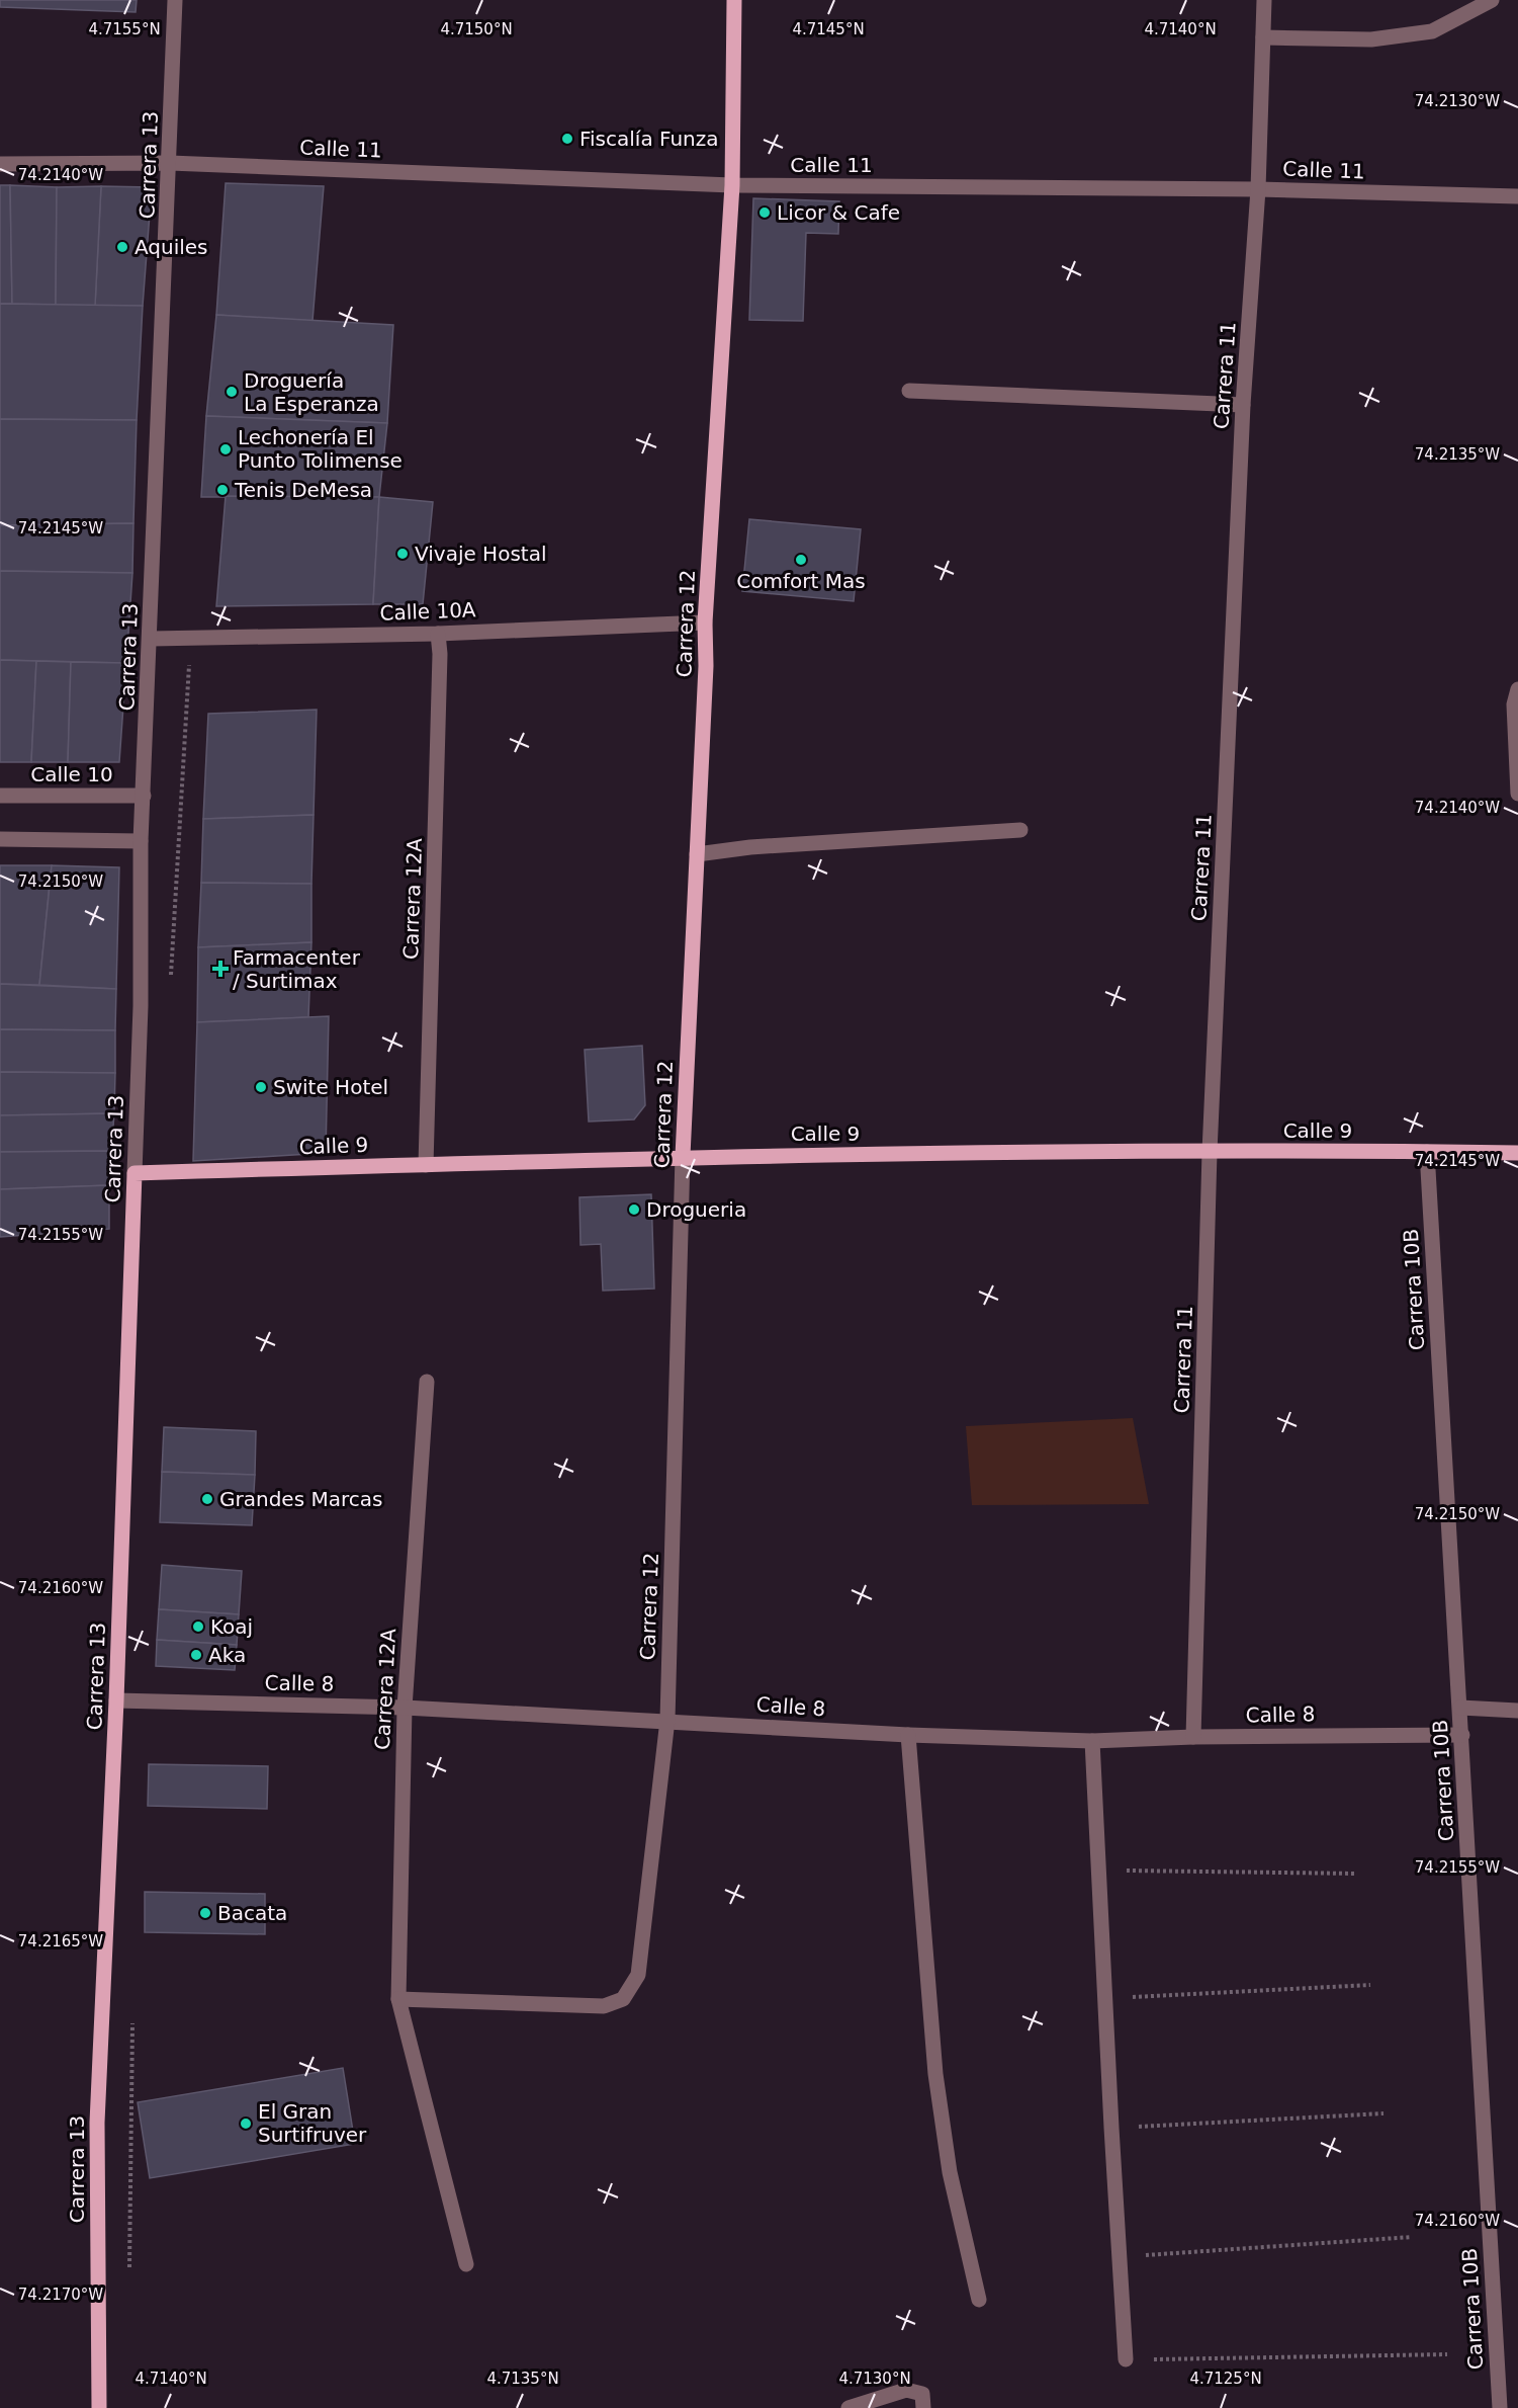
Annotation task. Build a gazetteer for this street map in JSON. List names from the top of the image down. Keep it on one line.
{"streets":{"main road":["Carrera 13","Carrera 12","Calle 9"],"street":["Calle 11","Carrera 11","Calle 10A","Calle 10","Carrera 12A","Carrera 10B","Calle 8"]},"crossings":[["Calle 11","Carrera 13"],["Calle 11","Carrera 11"],["Calle 11","Carrera 12"],["Carrera 13","Calle 10A"],["Carrera 13","Calle 10"],["Carrera 13","Calle 9"],["Carrera 13","Calle 8"],["Carrera 11","Calle 9"],["Carrera 11","Calle 8"],["Calle 10A","Carrera 12"],["Calle 10A","Carrera 12A"],["Carrera 12","Carrera 12A"],["Carrera 12","Calle 9"],["Carrera 12","Calle 8"],["Carrera 12A","Calle 9"],["Carrera 12A","Calle 8"],["Calle 9","Carrera 10B"],["Carrera 10B","Calle 8"]],"places":{"other":["Fiscalía Funza","Licor & Cafe","Aquiles","Droguería La Esperanza","Lechonería El Punto Tolimense","Tenis DeMesa","Vivaje Hostal","Comfort Mas","Swite Hotel","Drogueria","Grandes Marcas","Koaj","Aka","Bacata","El Gran Surtifruver"],"health":["Farmacenter / Surtimax"]},"coordinates":["4.7150°N","4.7155°N","4.7145°N","4.7140°N","74.2130°W","74.2140°W","74.2135°W","74.2145°W","74.2150°W","74.2155°W","74.2160°W","74.2165°W","74.2170°W","4.7135°N","4.7130°N","4.7125°N"]}
